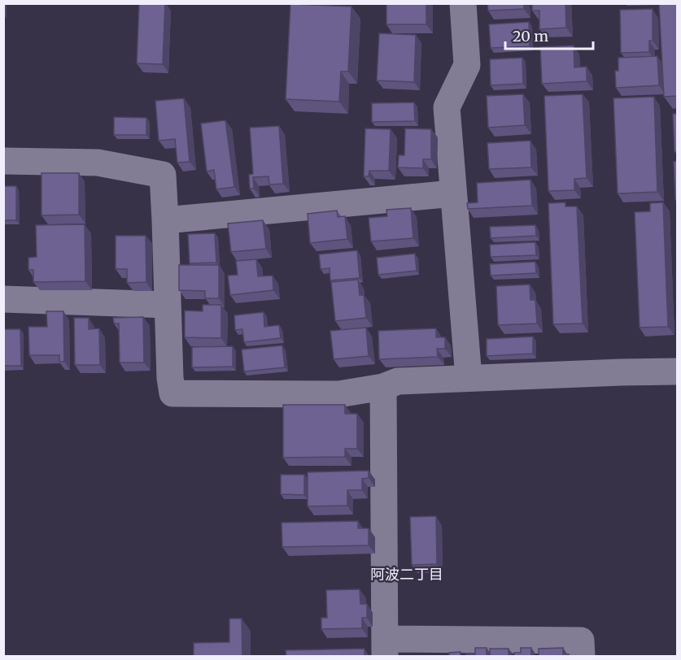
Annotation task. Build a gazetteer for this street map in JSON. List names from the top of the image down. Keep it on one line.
{"districts":["阿波二丁目"],"scale_bar":"20 m"}
